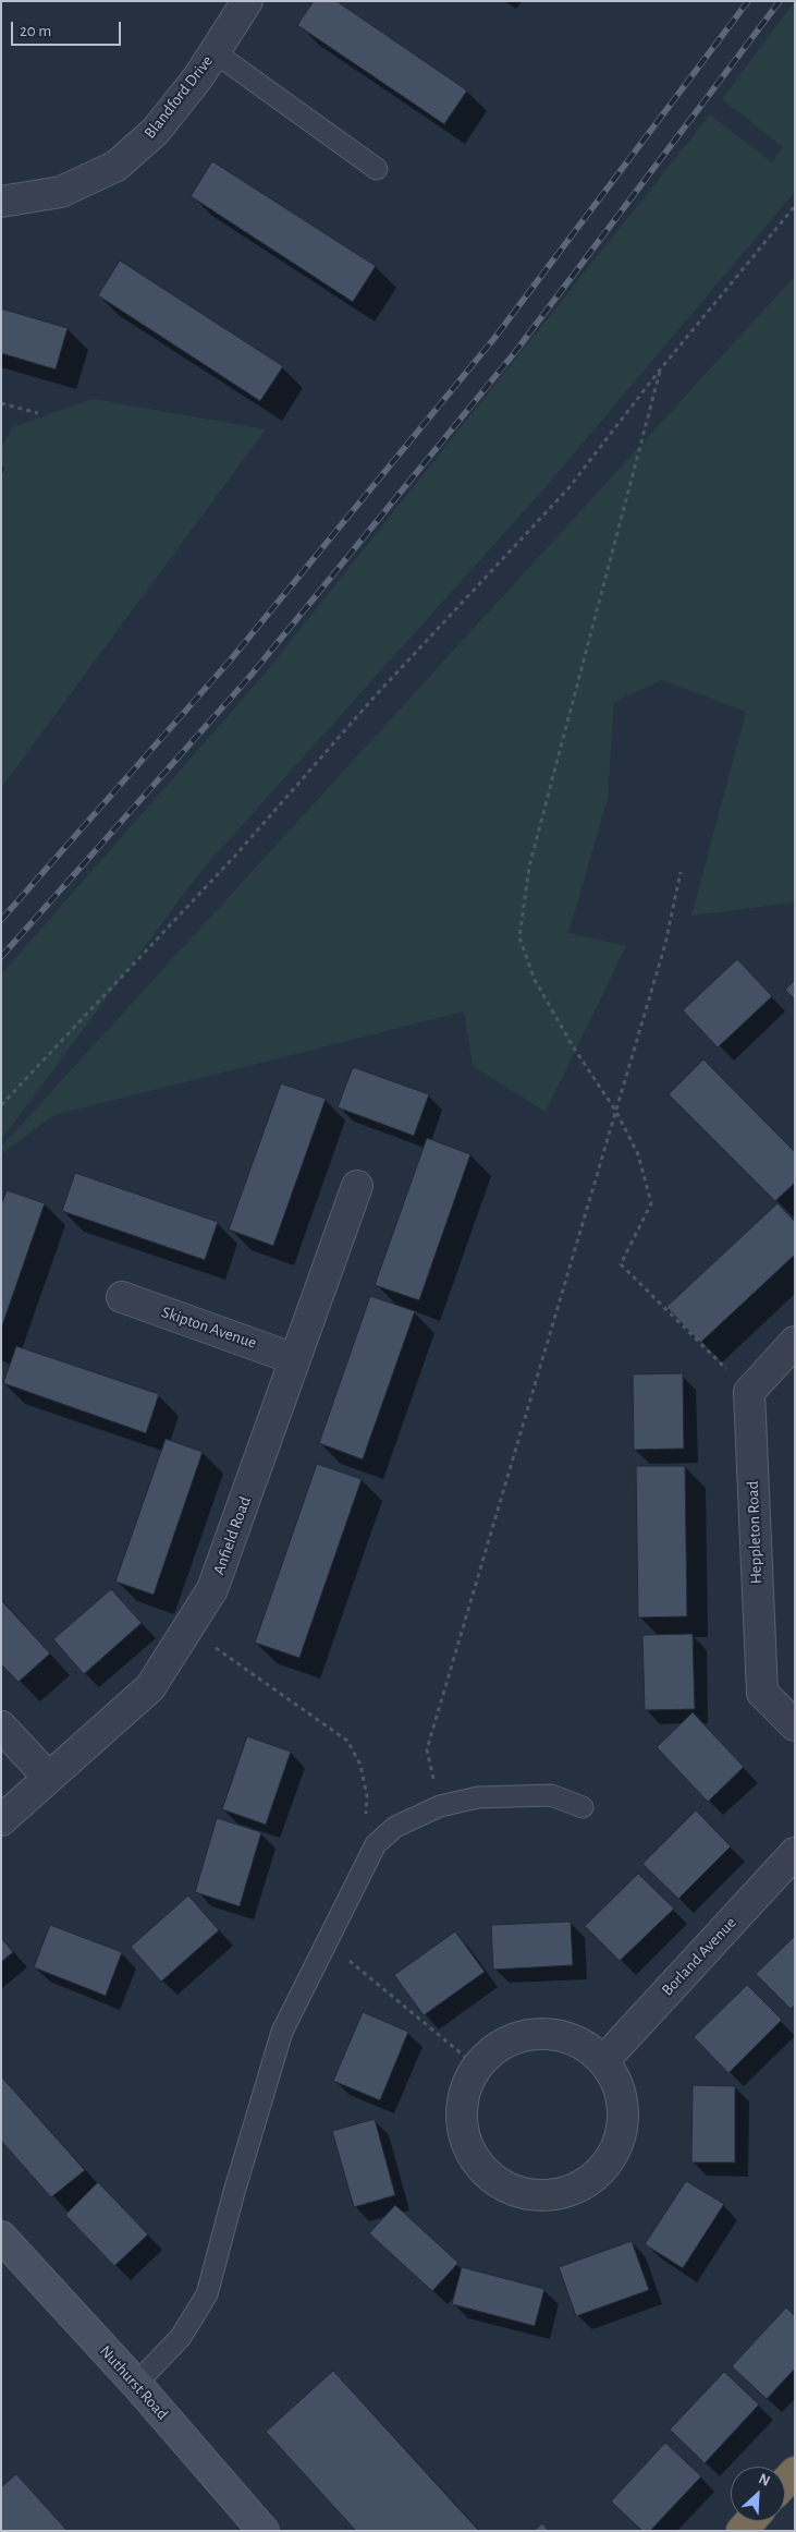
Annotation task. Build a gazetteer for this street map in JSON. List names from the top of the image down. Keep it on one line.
{"streets":{"street":["Blandford Drive","Skipton Avenue","Heppleton Road","Anfield Road","Borland Avenue","Nuthurst Road"]},"crossings":[["Skipton Avenue","Anfield Road"]],"scale_bar":"20 m","north":"top right"}
